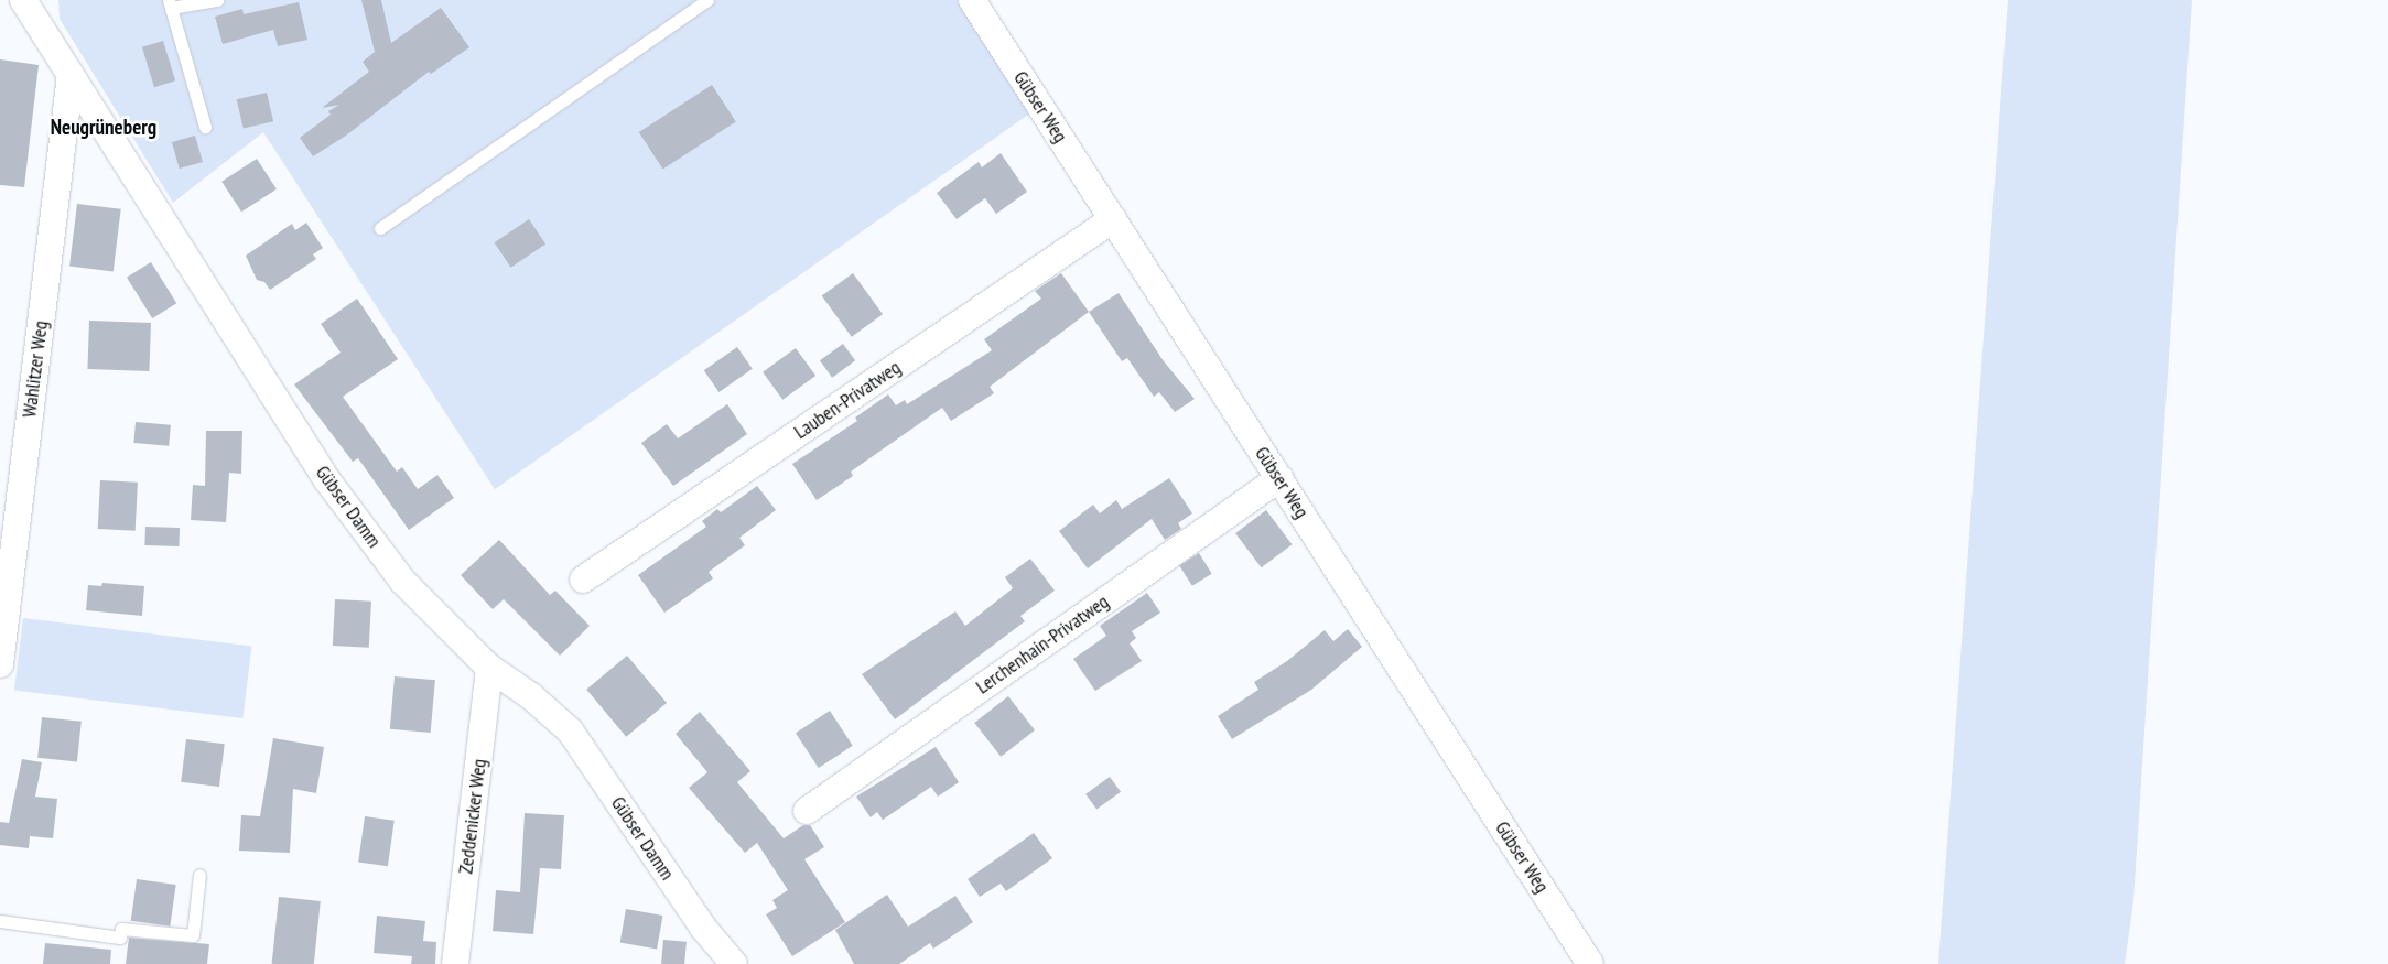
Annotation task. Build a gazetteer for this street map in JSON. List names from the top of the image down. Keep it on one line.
{"streets":{"street":["Gübser Weg","Wahlitzer Weg","Lauben-Privatweg","Gübser Damm","Lerchenhain-Privatweg","Zeddenicker Weg"]},"crossings":[["Gübser Weg","Lauben-Privatweg"],["Gübser Weg","Lerchenhain-Privatweg"],["Wahlitzer Weg","Gübser Damm"],["Gübser Damm","Zeddenicker Weg"]],"districts":["Neugrüneberg"]}
